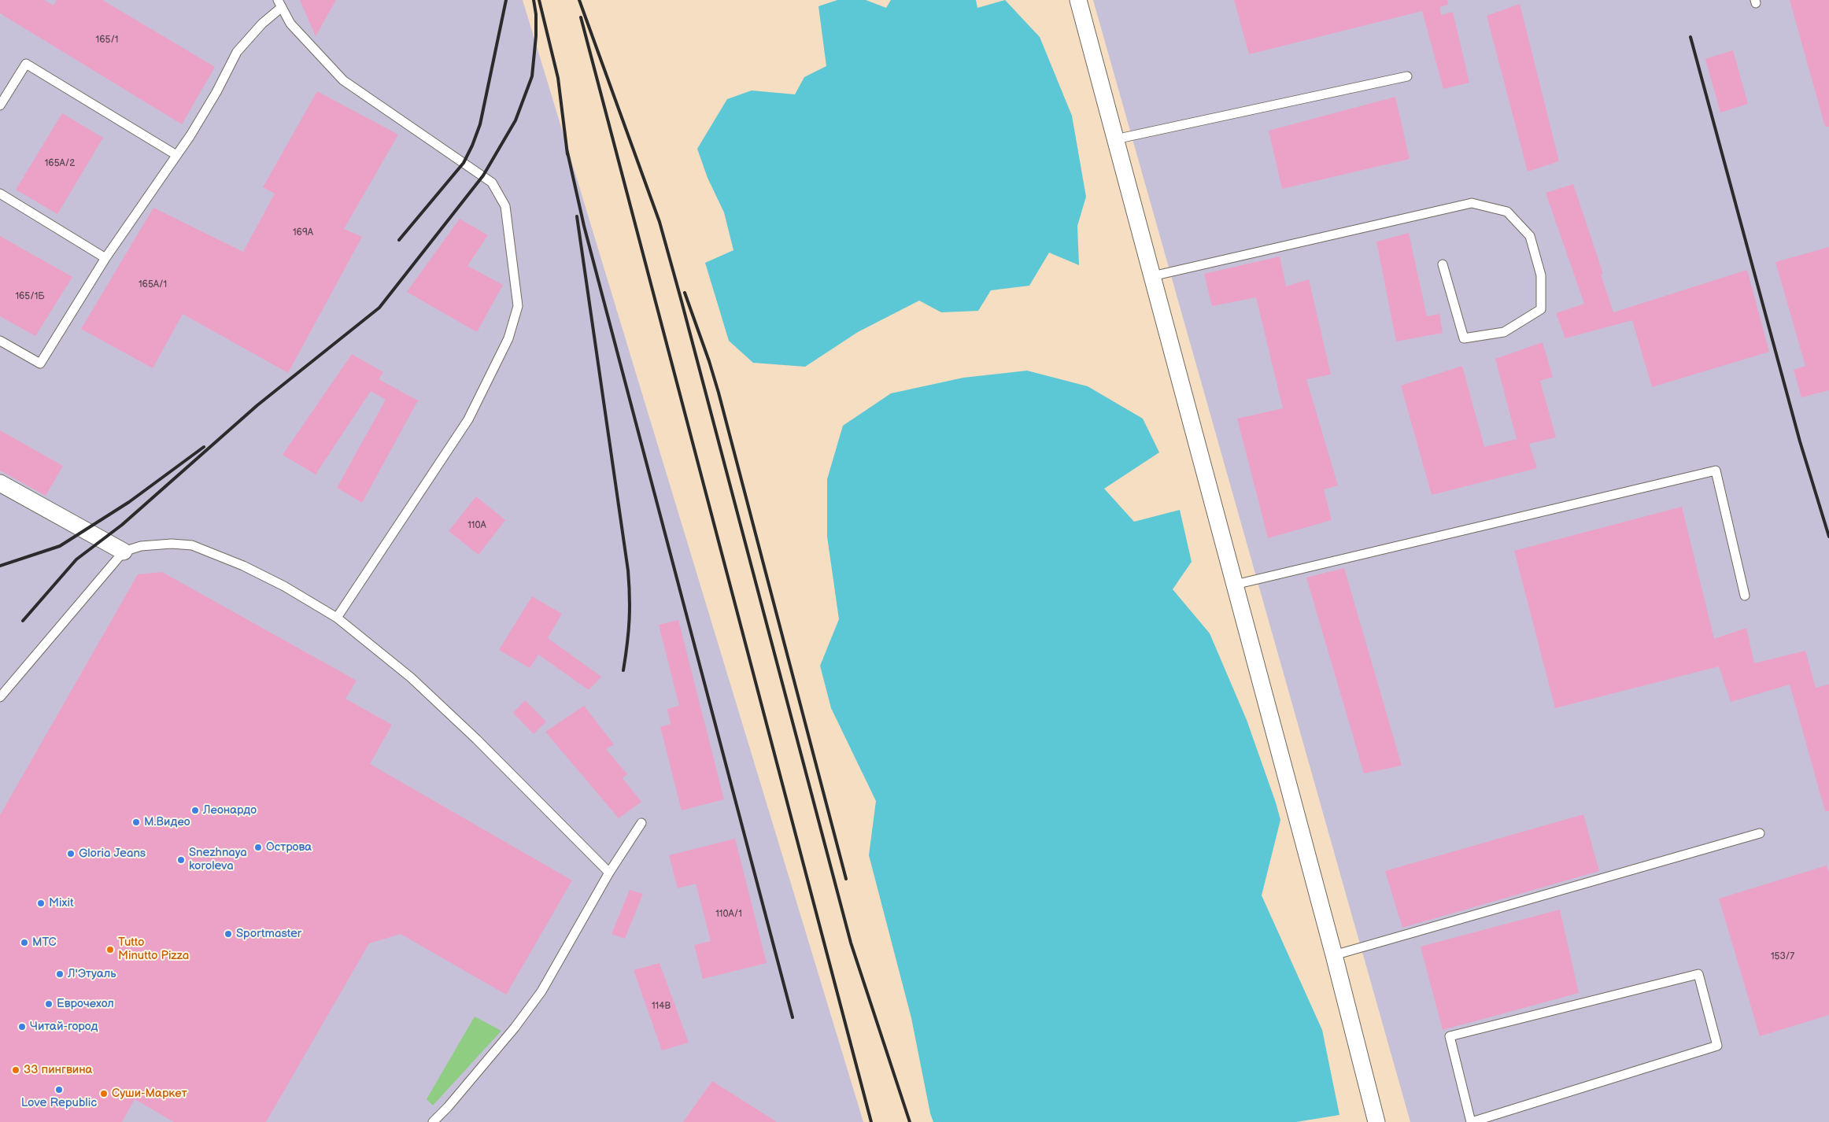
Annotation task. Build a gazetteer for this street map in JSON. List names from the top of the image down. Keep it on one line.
{"places":["Леонардо","М.Видео","Острова","Gloria Jeans","Snezhnaya koroleva","Mixit","Sportmaster","МТС","Tutto Minutto Pizza","Л'Этуаль","Еврочехол","Читай-город","33 пингвина","Love Republic","Суши-Маркет"],"house_numbers":["165/1","165А/2","169А","165А/1","165/1Б","110А","110А/1","153/7","114В"]}
